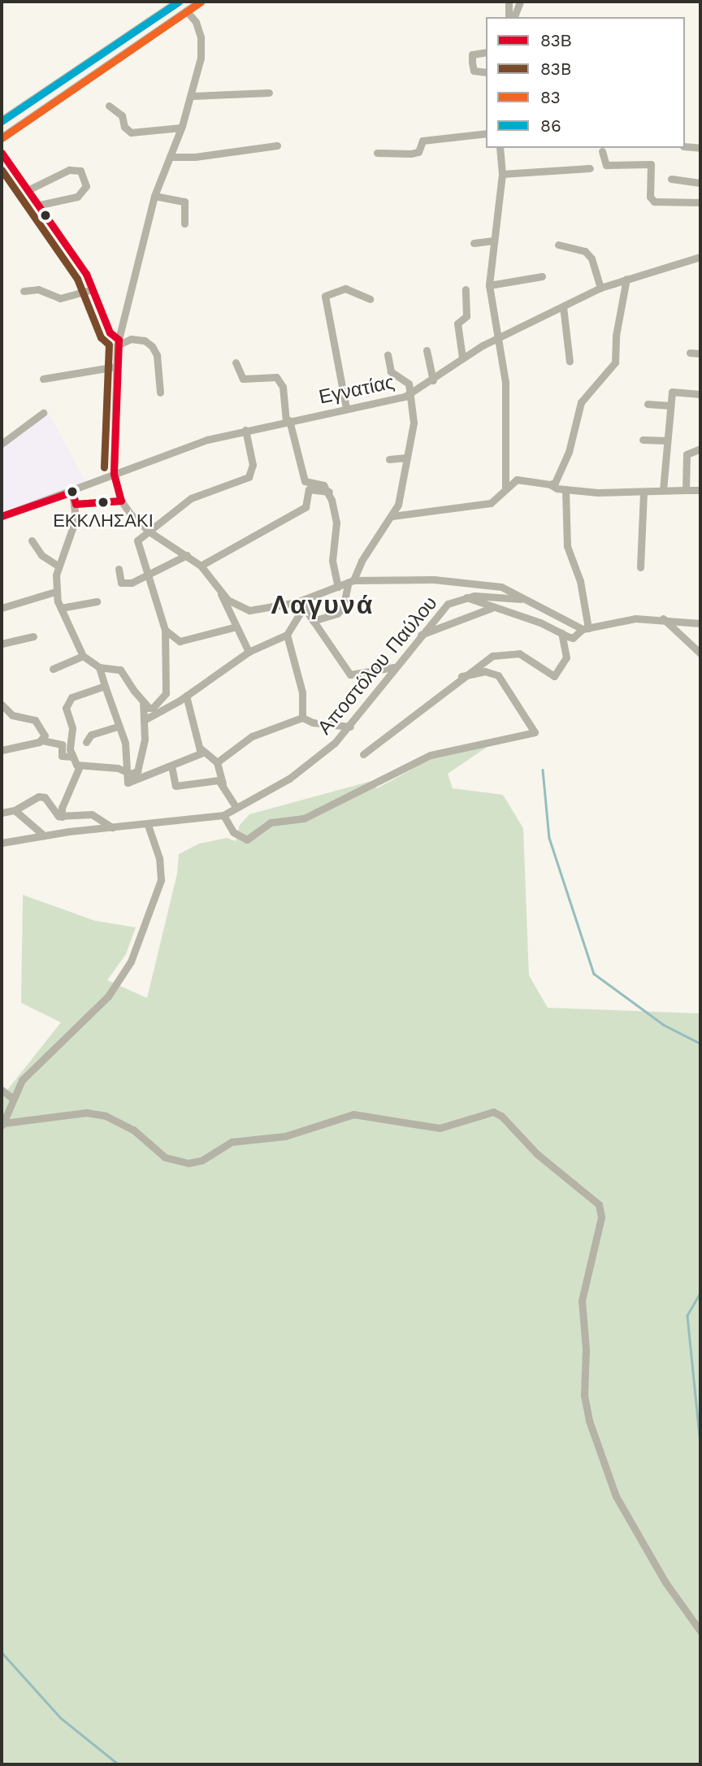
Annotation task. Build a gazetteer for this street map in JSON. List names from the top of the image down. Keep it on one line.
{"streets":{"street":["Εγνατίας","Αποστόλου Παύλου"]},"districts":["Λαγυνά"],"places":["ΕΚΚΛΗΣΑΚΙ"],"lines":["transit line 83","transit line 86","transit line 83Β","transit line 83B"],"legend":["83Β","83B","83","86"]}
